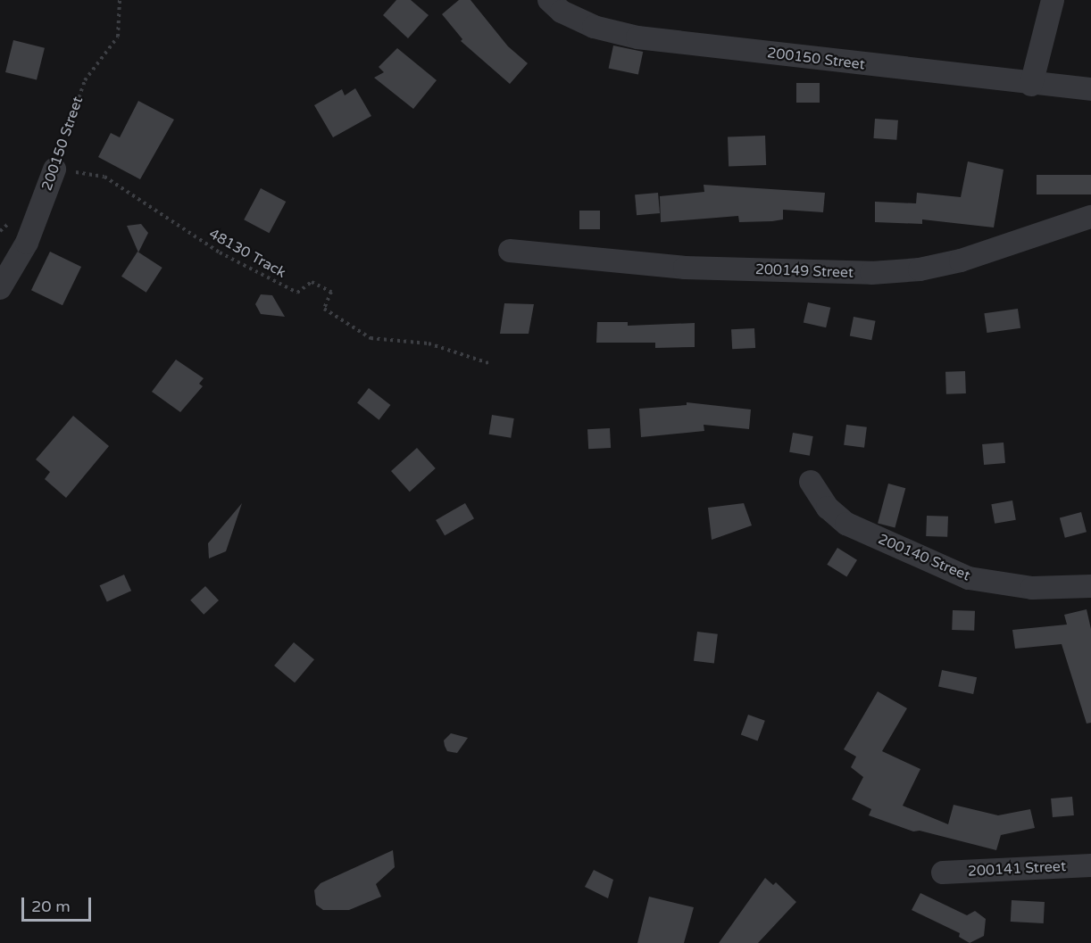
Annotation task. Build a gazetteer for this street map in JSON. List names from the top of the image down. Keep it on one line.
{"streets":{"street":["200150 Street","200149 Street","200140 Street","200141 Street"],"path":["48130 Track"]},"crossings":[["200150 Street","48130 Track"]],"scale_bar":"20 m"}
